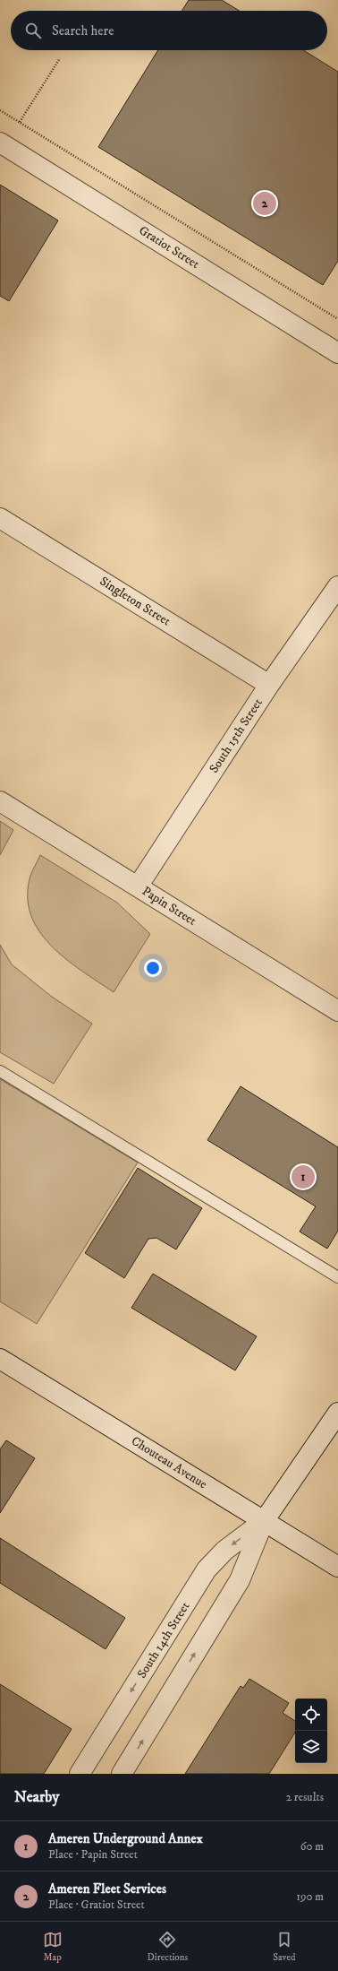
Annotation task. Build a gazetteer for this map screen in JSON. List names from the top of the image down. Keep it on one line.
{"streets":{"street":["Gratiot Street","Singleton Street","South 15th Street","Papin Street","Chouteau Avenue","South 14th Street"]},"crossings":[["Singleton Street","South 15th Street"],["South 15th Street","Papin Street"],["Chouteau Avenue","South 14th Street"]],"page":{"search":"Search here","pins":["2","1"],"heading":["Nearby","2 results"],"list":[{"mark":"1","name":"Ameren Underground Annex","note":"Place · Papin Street","value":"60 m"},{"mark":"2","name":"Ameren Fleet Services","note":"Place · Gratiot Street","value":"190 m"}],"nav":["Map","Directions","Saved"]}}
